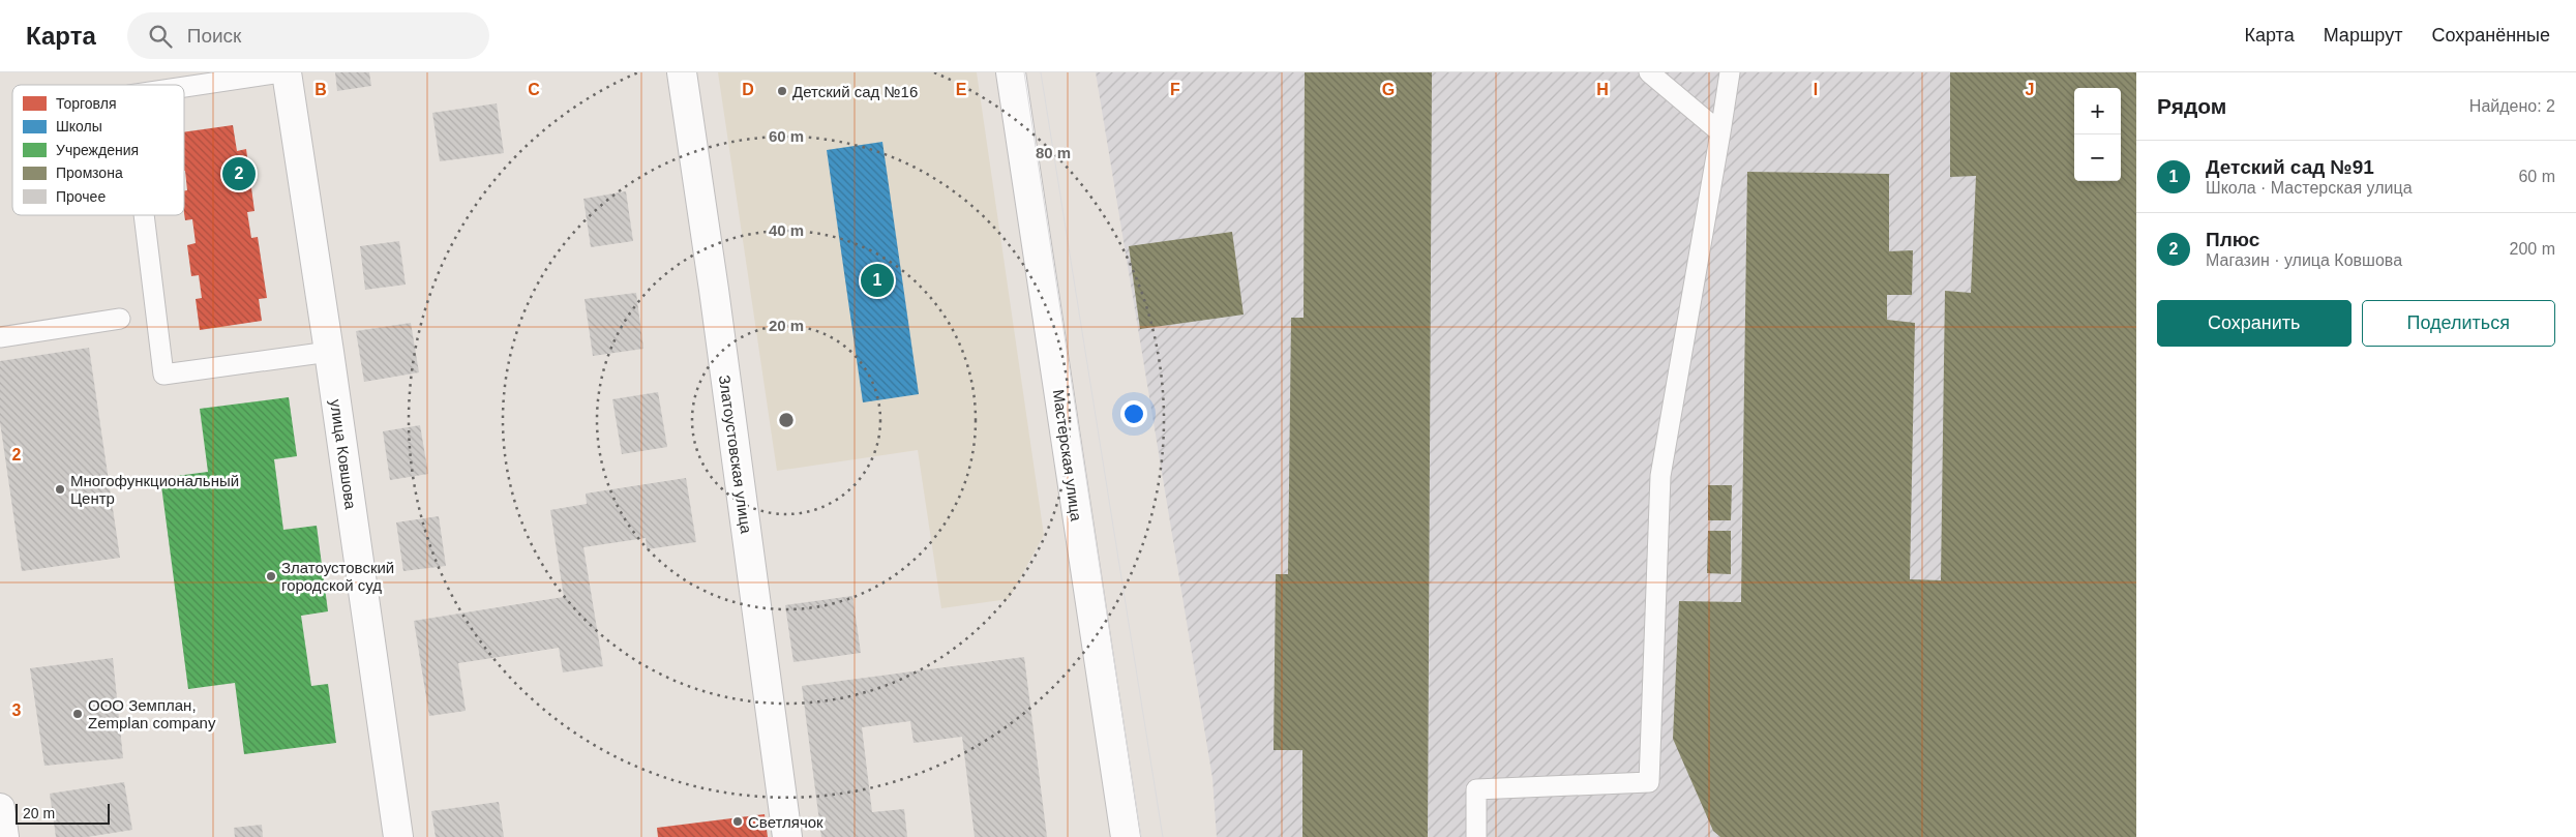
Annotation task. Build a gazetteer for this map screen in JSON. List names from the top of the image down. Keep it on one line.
{"streets":{"main road":["улица Ковшова","Златоустовская улица","Мастерская улица"]},"places":["Детский сад №16","Многофункциональный Центр","Златоустовский городской суд","ООО Земплан, Zemplan company","Светлячок"],"legend":["Торговля","Школы","Учреждения","Промзона","Прочее"],"scale_bar":"20 m","page":{"header":"Карта","search":"Поиск","nav":["Карта","Маршрут","Сохранённые"],"heading":["Рядом","Найдено: 2"],"map_buttons":["+","−"],"list":[{"mark":"1","name":"Детский сад №91","note":"Школа · Мастерская улица","value":"60 m"},{"mark":"2","name":"Плюс","note":"Магазин · улица Ковшова","value":"200 m"}],"pins":["2","1"],"buttons":["Сохранить","Поделиться"],"scale":"20 m"},"grid":{"columns":["B","C","D","E","F","G","H","I","J"],"rows":["2","3"]},"rings":["60 m","80 m","40 m","20 m"]}
